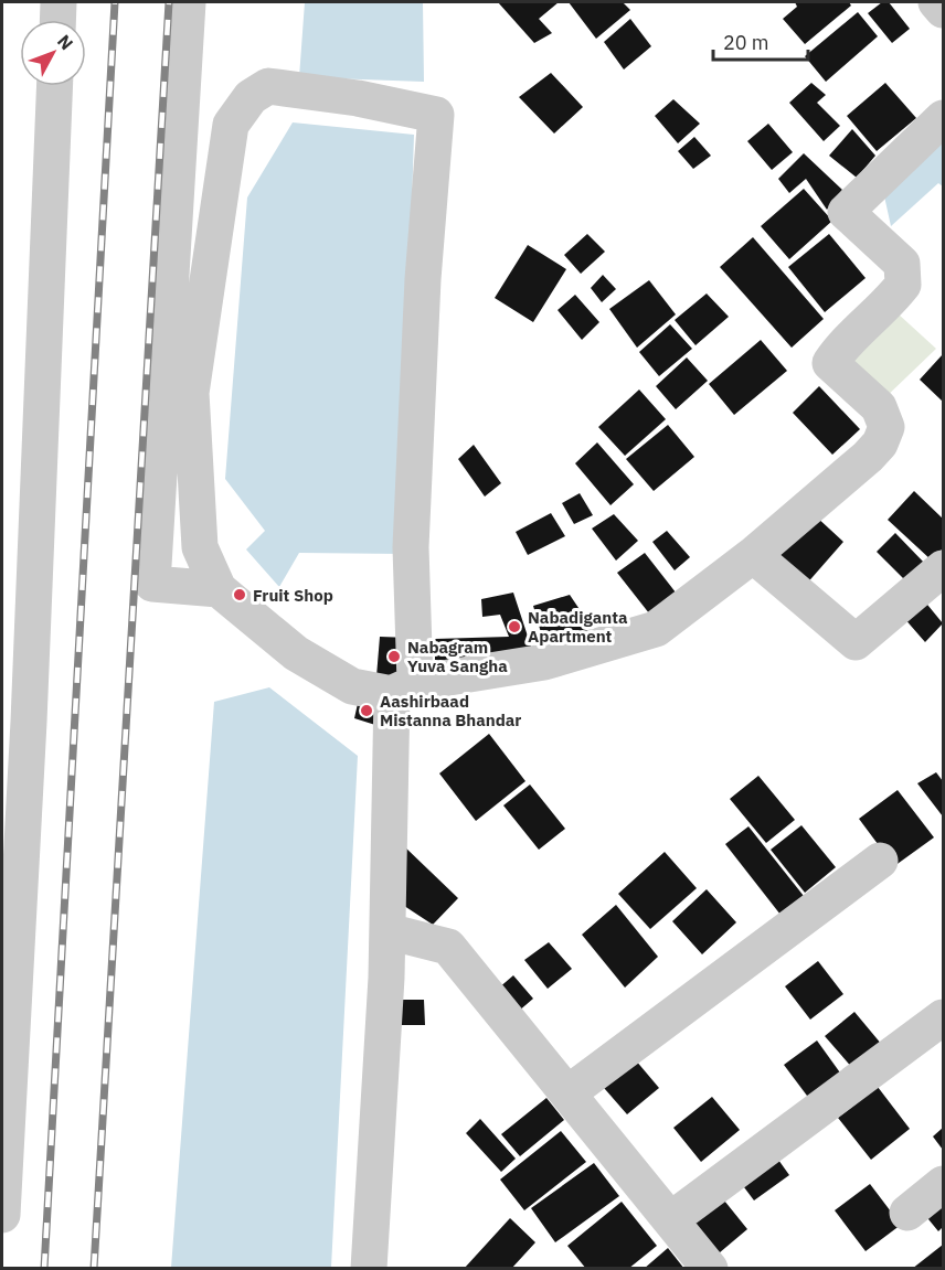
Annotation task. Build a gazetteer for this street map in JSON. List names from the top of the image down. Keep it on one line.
{"places":["Fruit Shop","Nabadiganta Apartment","Nabagram Yuva Sangha","Aashirbaad Mistanna Bhandar"],"scale_bar":"20 m","north":"top right"}
